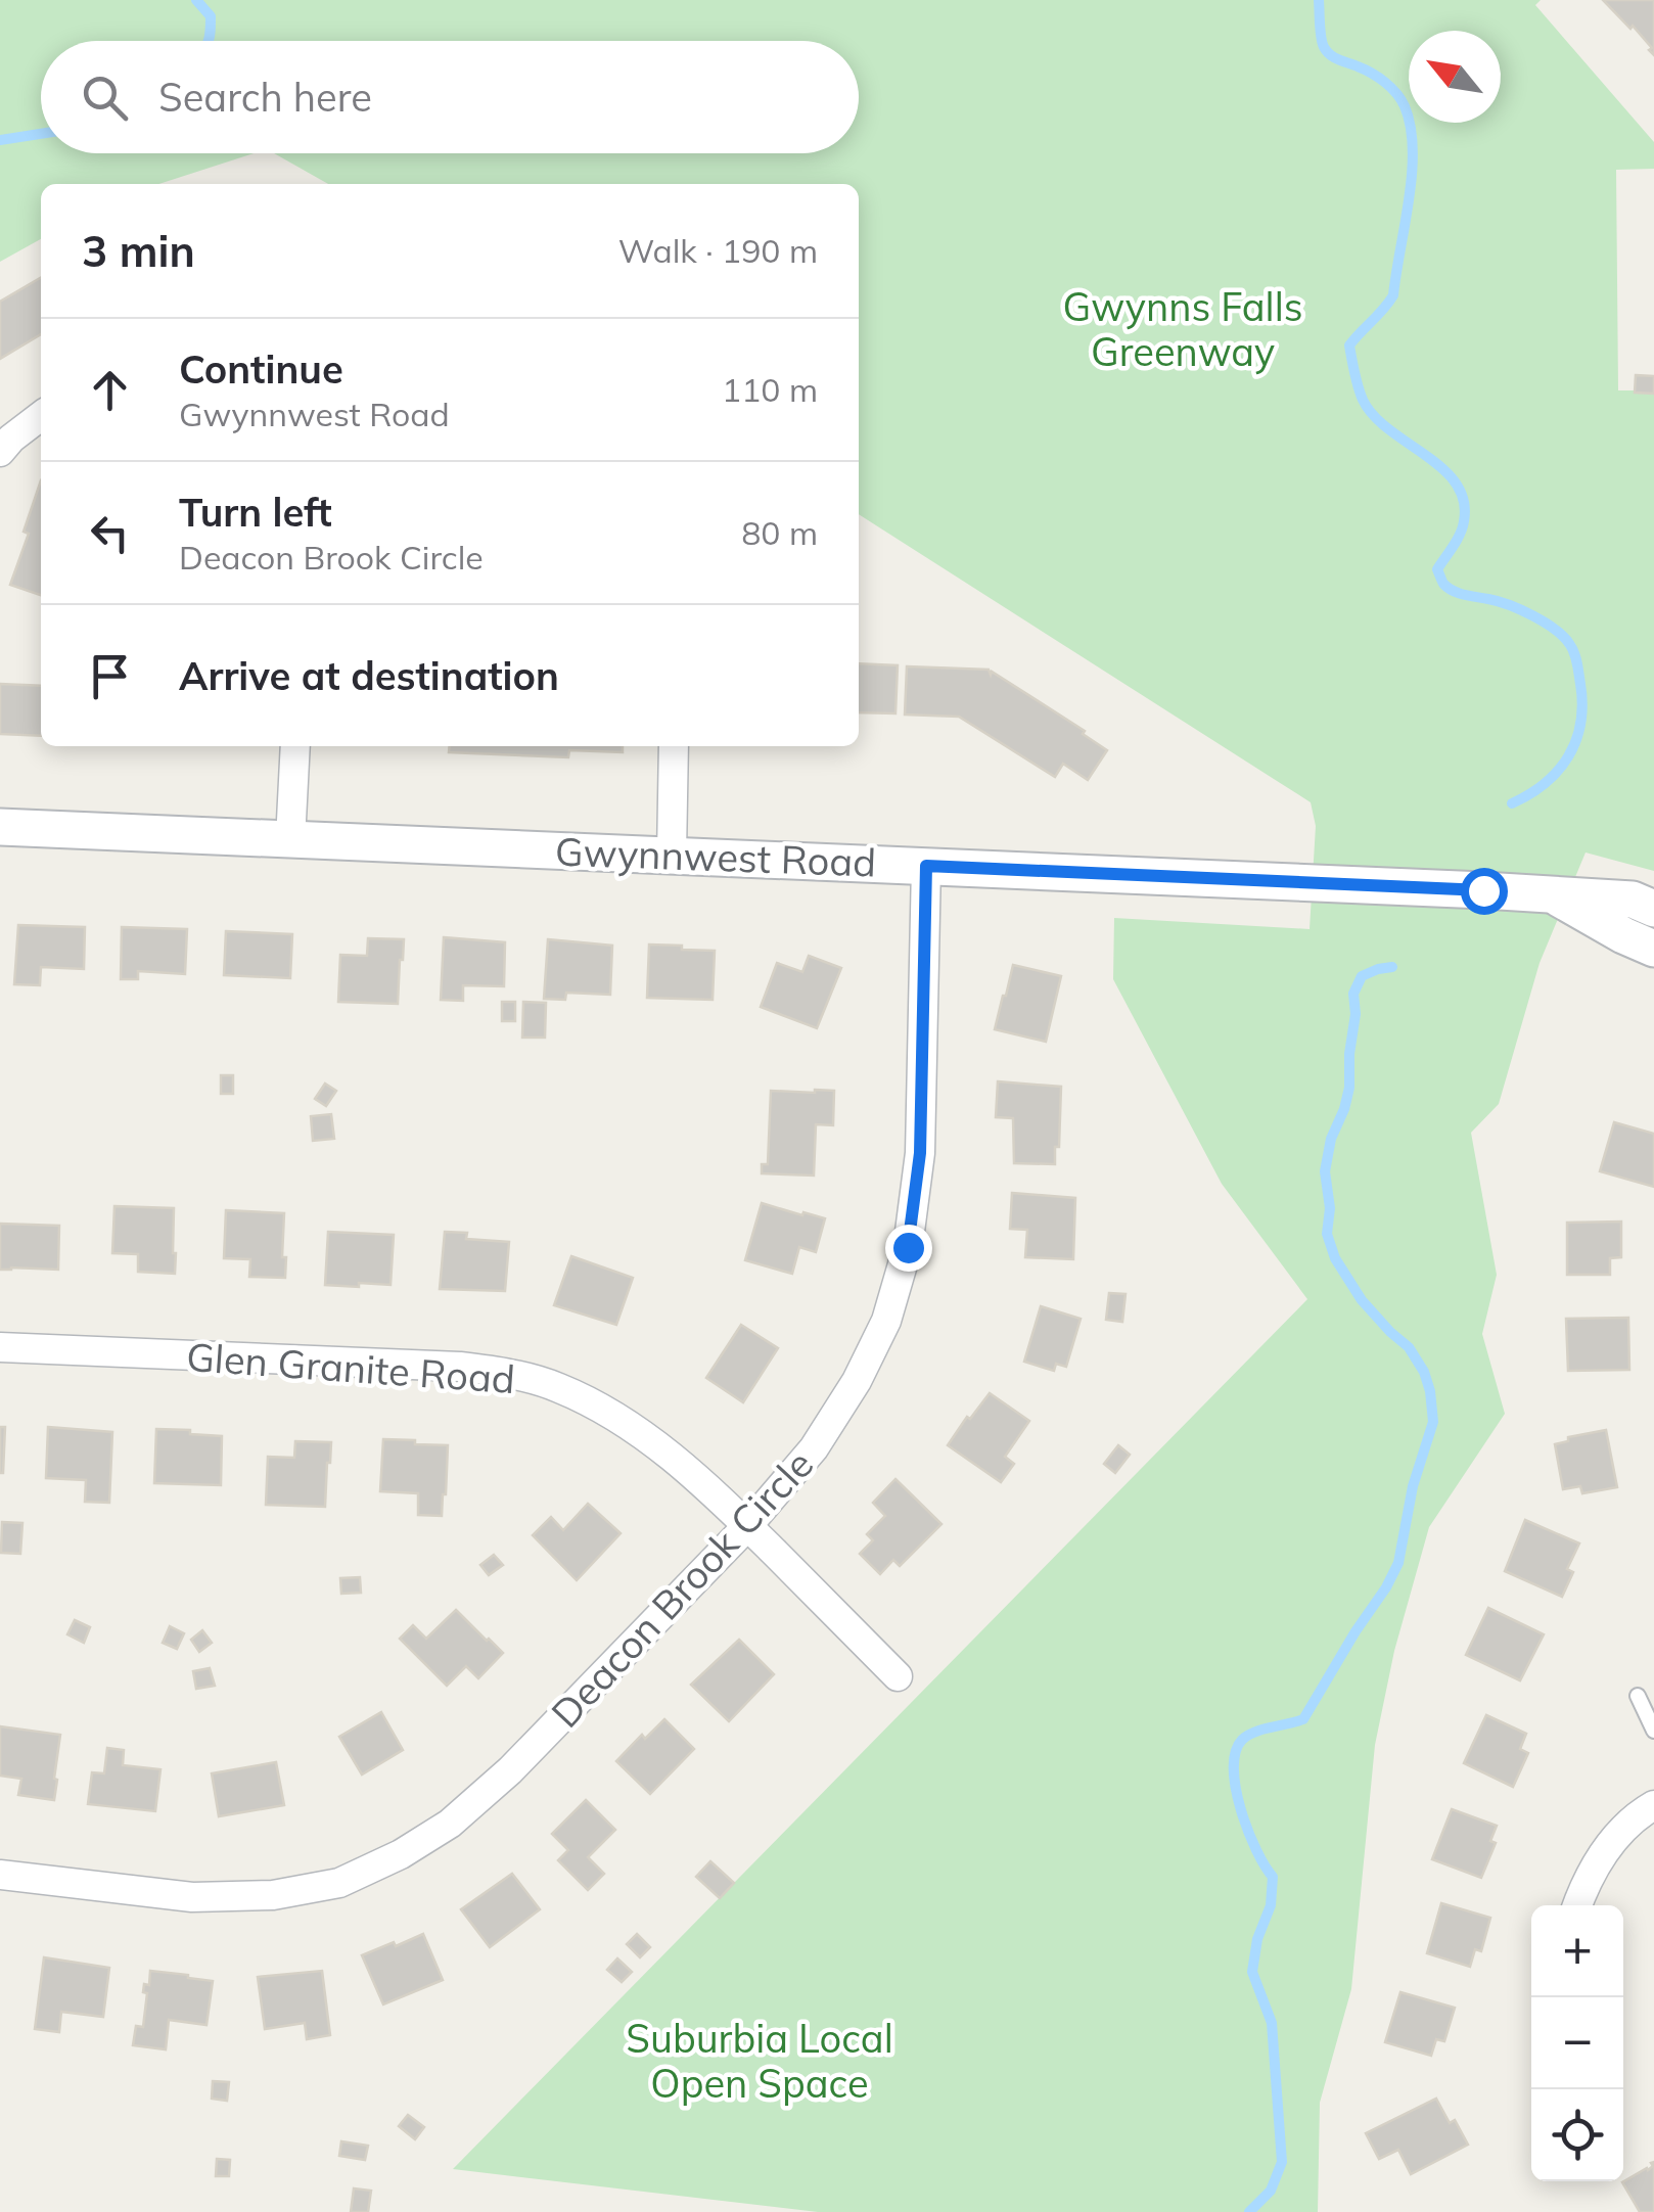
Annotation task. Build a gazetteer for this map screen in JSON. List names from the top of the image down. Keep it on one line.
{"streets":{"street":["Gwynnwest Road","Glen Granite Road","Deacon Brook Circle"]},"crossings":[["Gwynnwest Road","Deacon Brook Circle"],["Glen Granite Road","Deacon Brook Circle"]],"parks":["Gwynns Falls Greenway","Suburbia Local Open Space"],"north":"top left","page":{"search":"Search here","heading":["3 min","Walk · 190 m"],"list":[["Continue","Gwynnwest Road","110 m"],["Turn left","Deacon Brook Circle","80 m"],"Arrive at destination"],"map_buttons":["+","−"]}}
